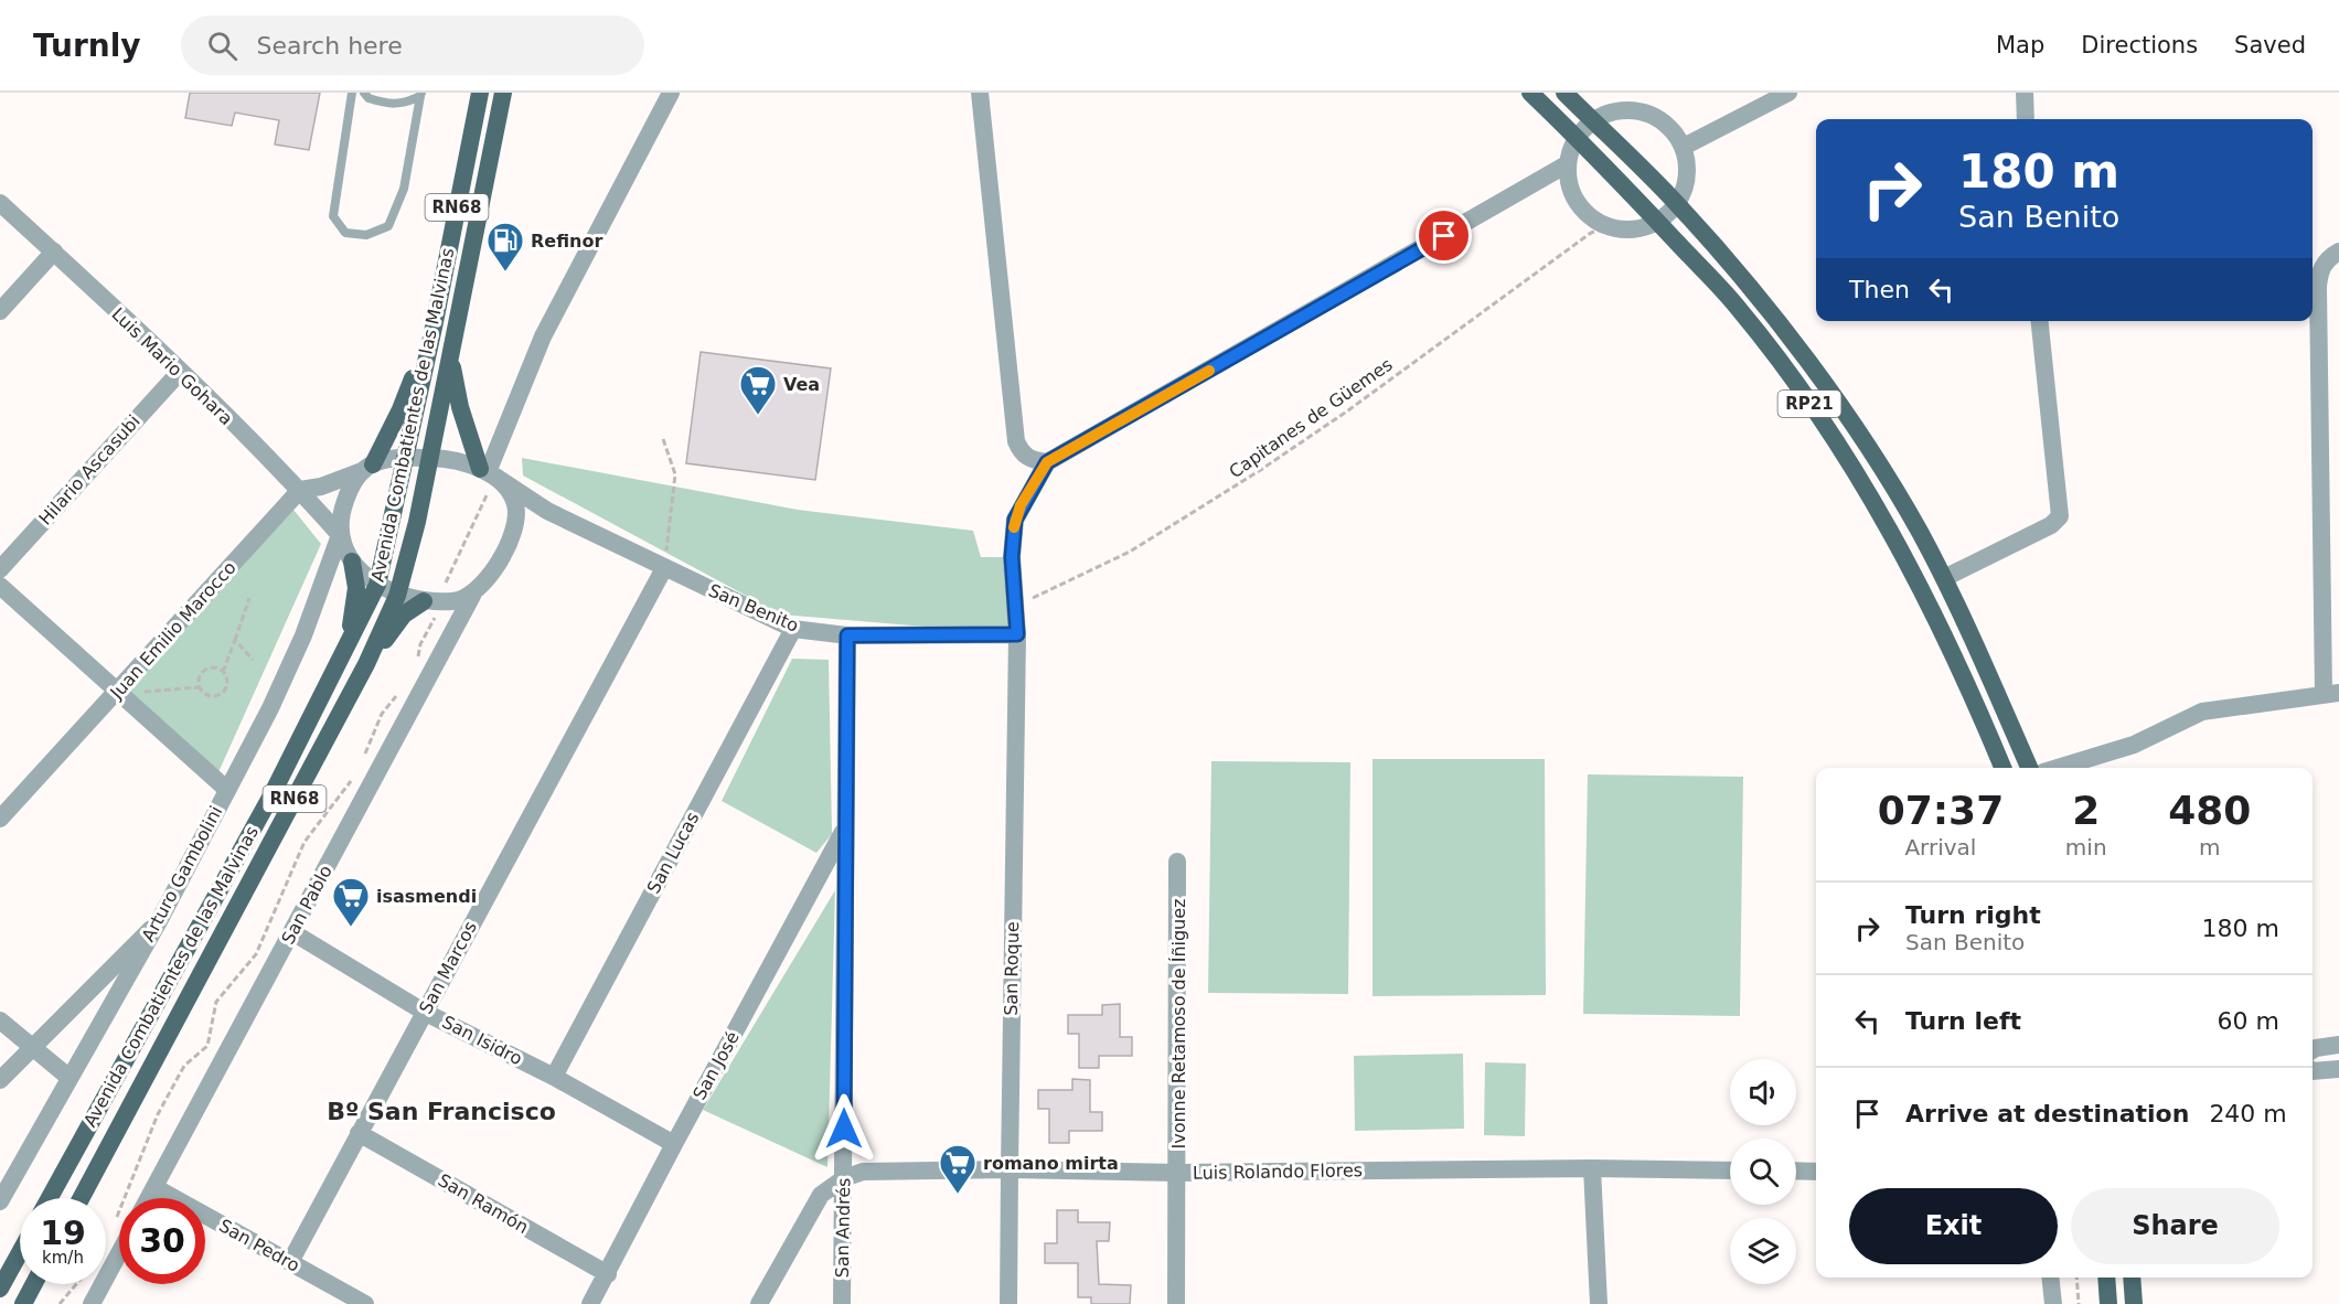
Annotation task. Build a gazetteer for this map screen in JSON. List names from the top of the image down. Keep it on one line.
{"streets":{"main road":["RN68","RP21","Avenida Combatientes de las Malvinas"],"street":["Luis Mario Gohara","Hilario Ascasubi","San Benito","Juan Emilio Marocco","San Lucas","Arturo Gambolini","San Pablo","San Marcos","San Roque","Ivonne Retamoso de Íñiguez","San Isidro","San José","Luis Rolando Flores","San Ramón","San Andrés","San Pedro"],"path":["Capitanes de Güemes"]},"crossings":[["Luis Mario Gohara","Hilario Ascasubi"],["Luis Mario Gohara","Juan Emilio Marocco"],["Luis Mario Gohara","Arturo Gambolini"],["San Benito","San Lucas"],["San Benito","San Marcos"],["San Benito","San Roque"],["San Benito","San Andrés"],["San Lucas","San Isidro"],["San Pablo","San Isidro"],["San Pablo","San Pedro"],["San Marcos","San Isidro"],["San Marcos","San Ramón"],["San Marcos","San Pedro"],["San Roque","Luis Rolando Flores"],["Ivonne Retamoso de Íñiguez","Luis Rolando Flores"],["San Isidro","San José"],["San José","San Ramón"],["San José","San Andrés"],["Luis Rolando Flores","San Andrés"]],"districts":["Bº San Francisco"],"places":{"fuel station":["Refinor"],"supermarket":["Vea","isasmendi","romano mirta"]},"page":{"header":"Turnly","search":"Search here","nav":["Map","Directions","Saved"],"turn":["180 m","San Benito"],"then":"Then","eta":["07:37","Arrival","2","min","480","m"],"list":[{"name":"Turn right","note":"San Benito","value":"180 m"},{"name":"Turn left","value":"60 m"},{"name":"Arrive at destination","value":"240 m"}],"buttons":["Exit","Share"],"speed":"19 km/h","limit":"30"}}
